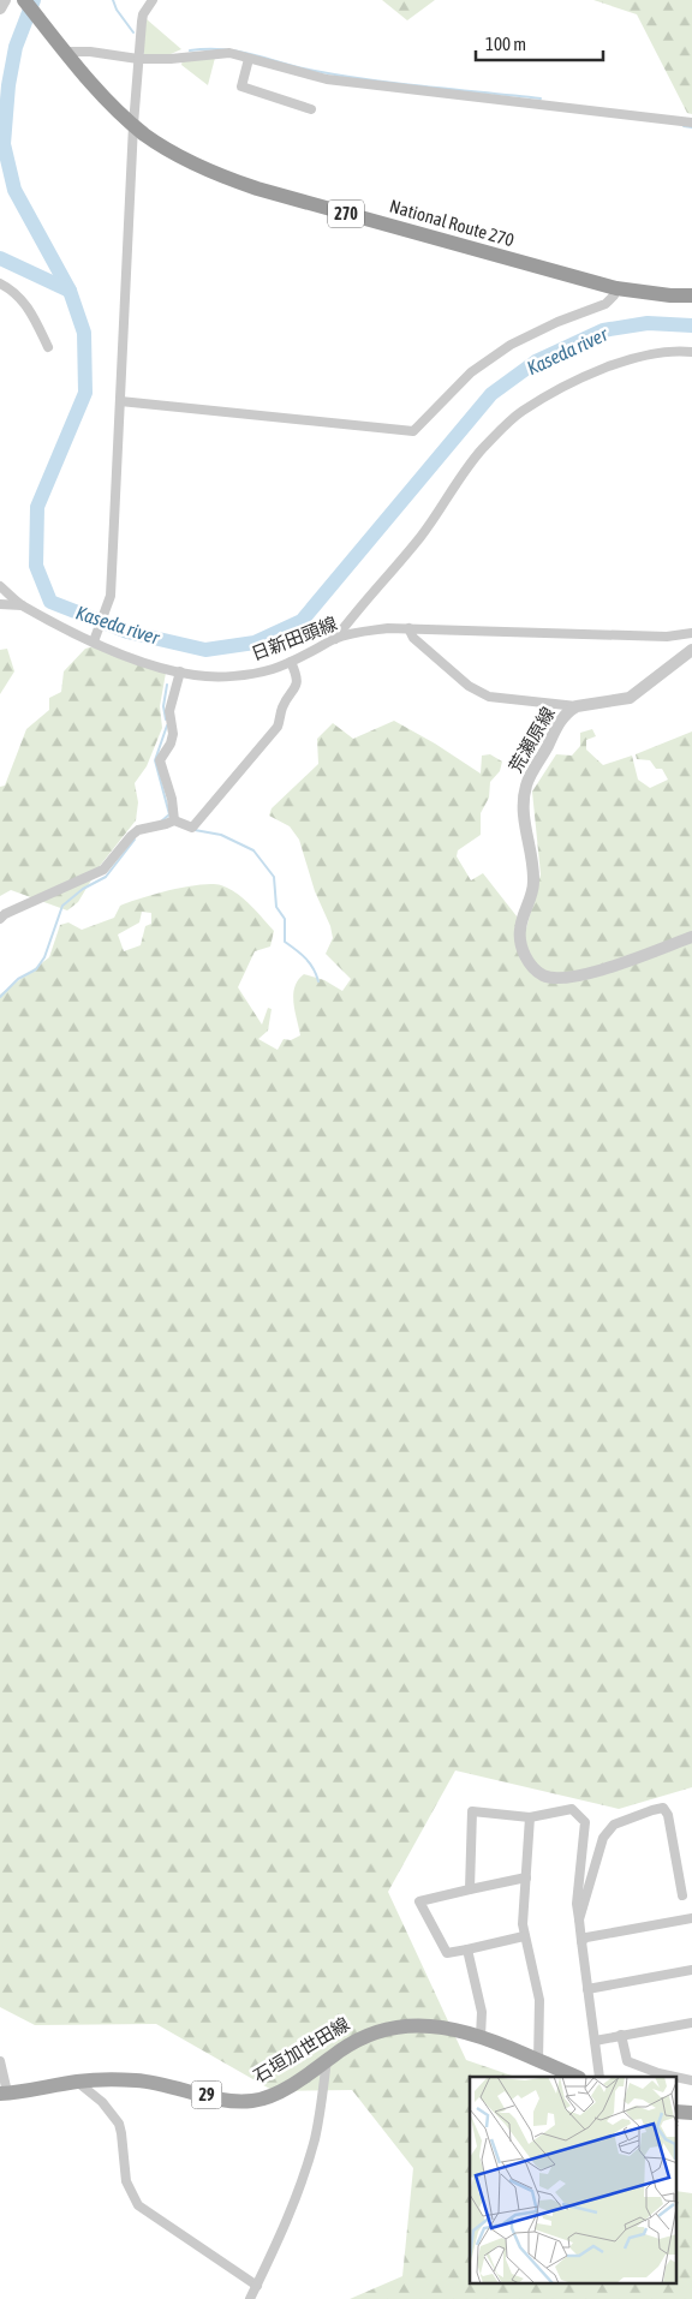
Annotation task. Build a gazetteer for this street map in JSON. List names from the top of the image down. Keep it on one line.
{"streets":{"highway":["270","National Route 270"],"main road":["石垣加世田線","29"],"street":["日新田頭線","荒瀬原線"]},"water":["Kaseda river"],"scale_bar":"100 m"}
